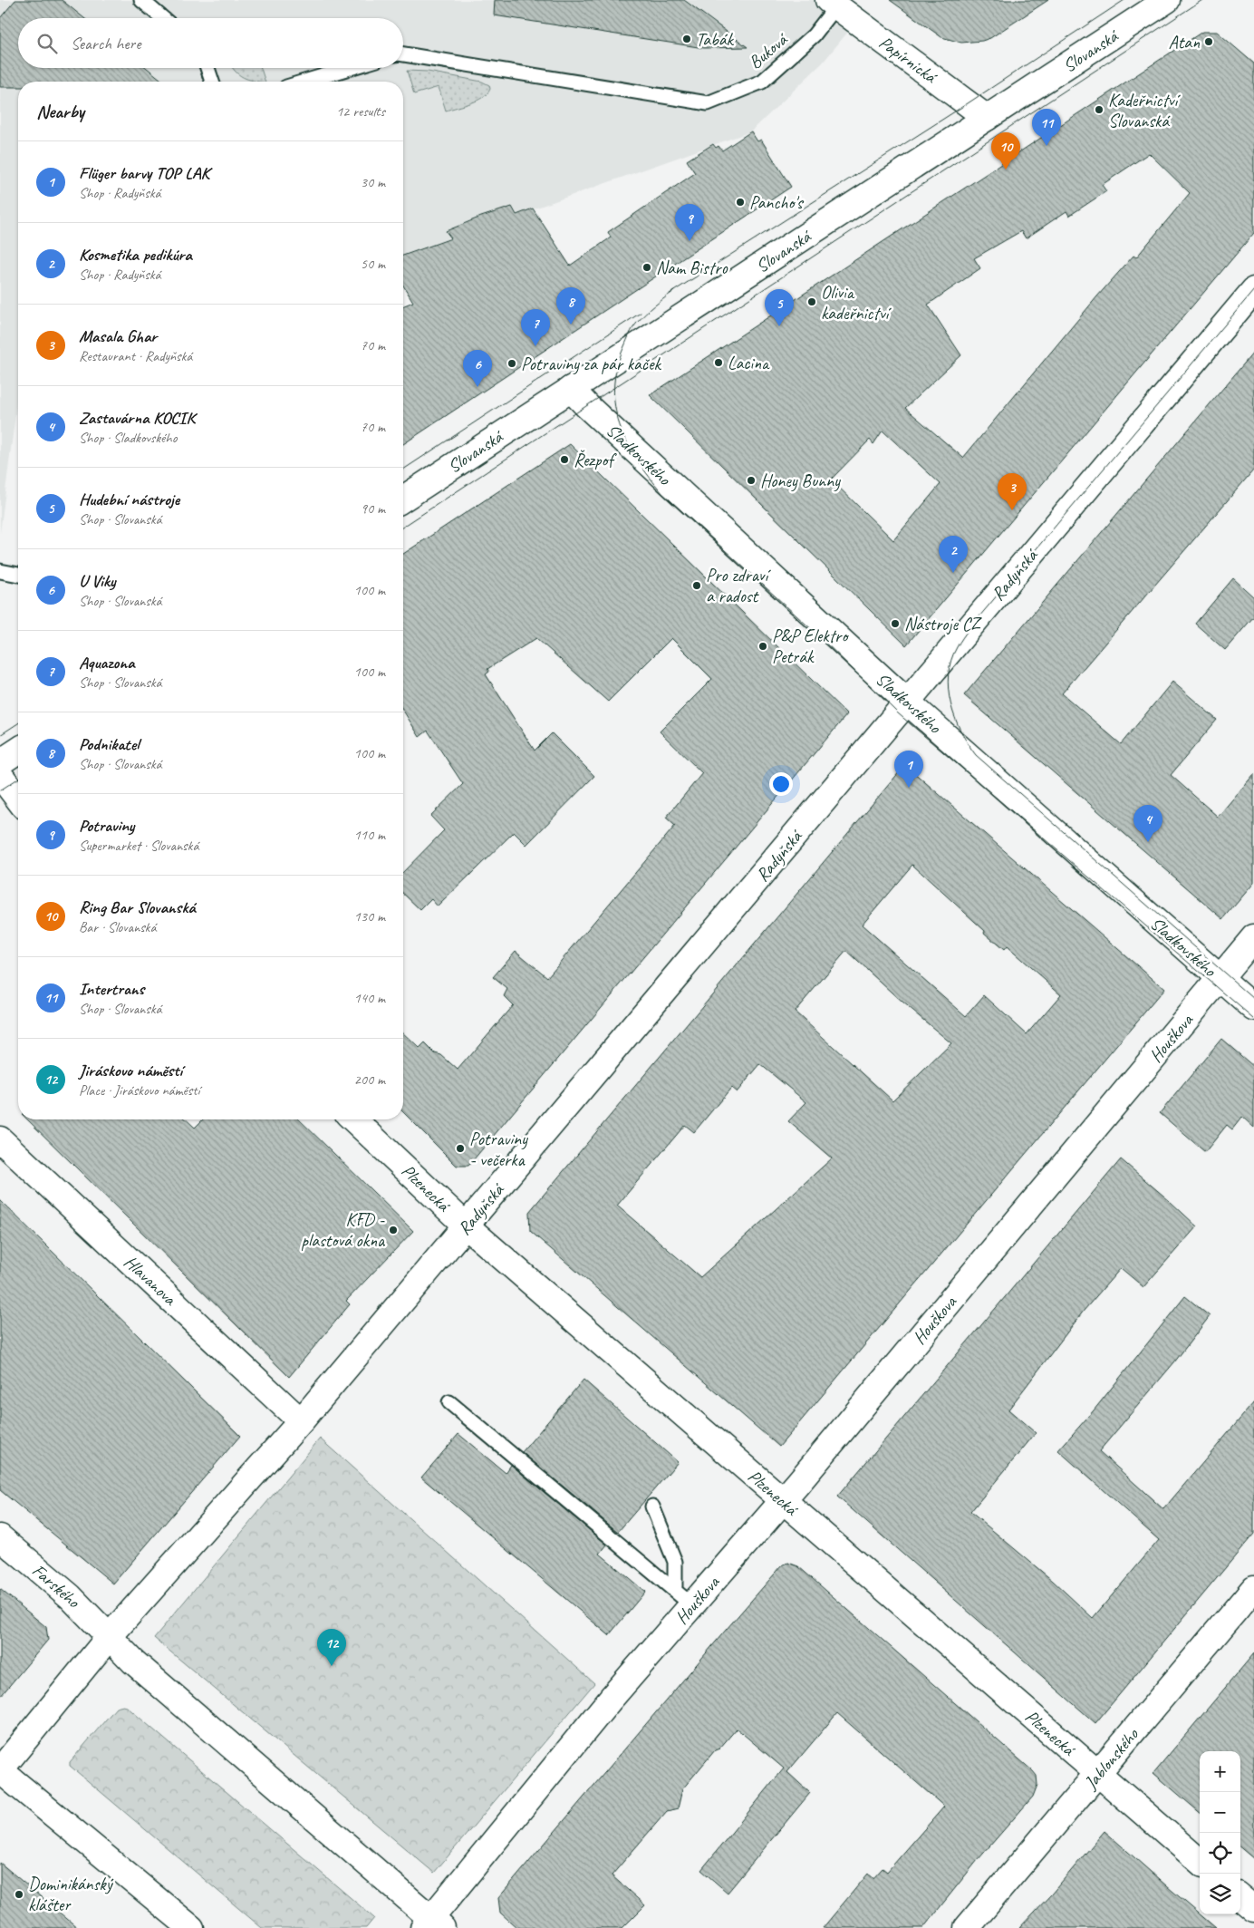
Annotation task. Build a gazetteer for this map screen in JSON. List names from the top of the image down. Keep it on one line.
{"streets":{"street":["Slovanská","Papírnická","Sladkovského","Radyňská","Houškova","Plzenecká","Hlavanova","Farského","Jablonského"],"lane":["Buková"]},"crossings":[["Buková","Papírnická"],["Slovanská","Papírnická"],["Slovanská","Sladkovského"],["Sladkovského","Radyňská"],["Sladkovského","Houškova"],["Radyňská","Plzenecká"],["Radyňská","Hlavanova"],["Radyňská","Farského"],["Houškova","Plzenecká"],["Houškova","Farského"],["Plzenecká","Jablonského"]],"places":["Tabák","Atan","Kadeřnictví Slovanská","Pancho's","Nam Bistro","Olivia kadeřnictví","Lacina","Potraviny za pár kaček","Řezpof","Honey Bunny","Pro zdraví a radost","Nástroje CZ","P&P Elektro Petrák","Potraviny - večerka","KFD - plastová okna","Dominikánský klášter"],"page":{"search":"Search here","heading":["Nearby","12 results"],"pins":["11","10","9","8","5","7","6","3","2","1","4","12"],"list":[{"mark":"1","name":"Flüger barvy TOP LAK","note":"Shop · Radyňská","value":"30 m"},{"mark":"2","name":"Kosmetika pedikúra","note":"Shop · Radyňská","value":"50 m"},{"mark":"3","name":"Masala Ghar","note":"Restaurant · Radyňská","value":"70 m"},{"mark":"4","name":"Zastavárna KOCIK","note":"Shop · Sladkovského","value":"70 m"},{"mark":"5","name":"Hudební nástroje","note":"Shop · Slovanská","value":"90 m"},{"mark":"6","name":"U Viky","note":"Shop · Slovanská","value":"100 m"},{"mark":"7","name":"Aquazona","note":"Shop · Slovanská","value":"100 m"},{"mark":"8","name":"Podnikatel","note":"Shop · Slovanská","value":"100 m"},{"mark":"9","name":"Potraviny","note":"Supermarket · Slovanská","value":"110 m"},{"mark":"10","name":"Ring Bar Slovanská","note":"Bar · Slovanská","value":"130 m"},{"mark":"11","name":"Intertrans","note":"Shop · Slovanská","value":"140 m"},{"mark":"12","name":"Jiráskovo náměstí","note":"Place · Jiráskovo náměstí","value":"200 m"}],"map_buttons":["+","−"]}}
